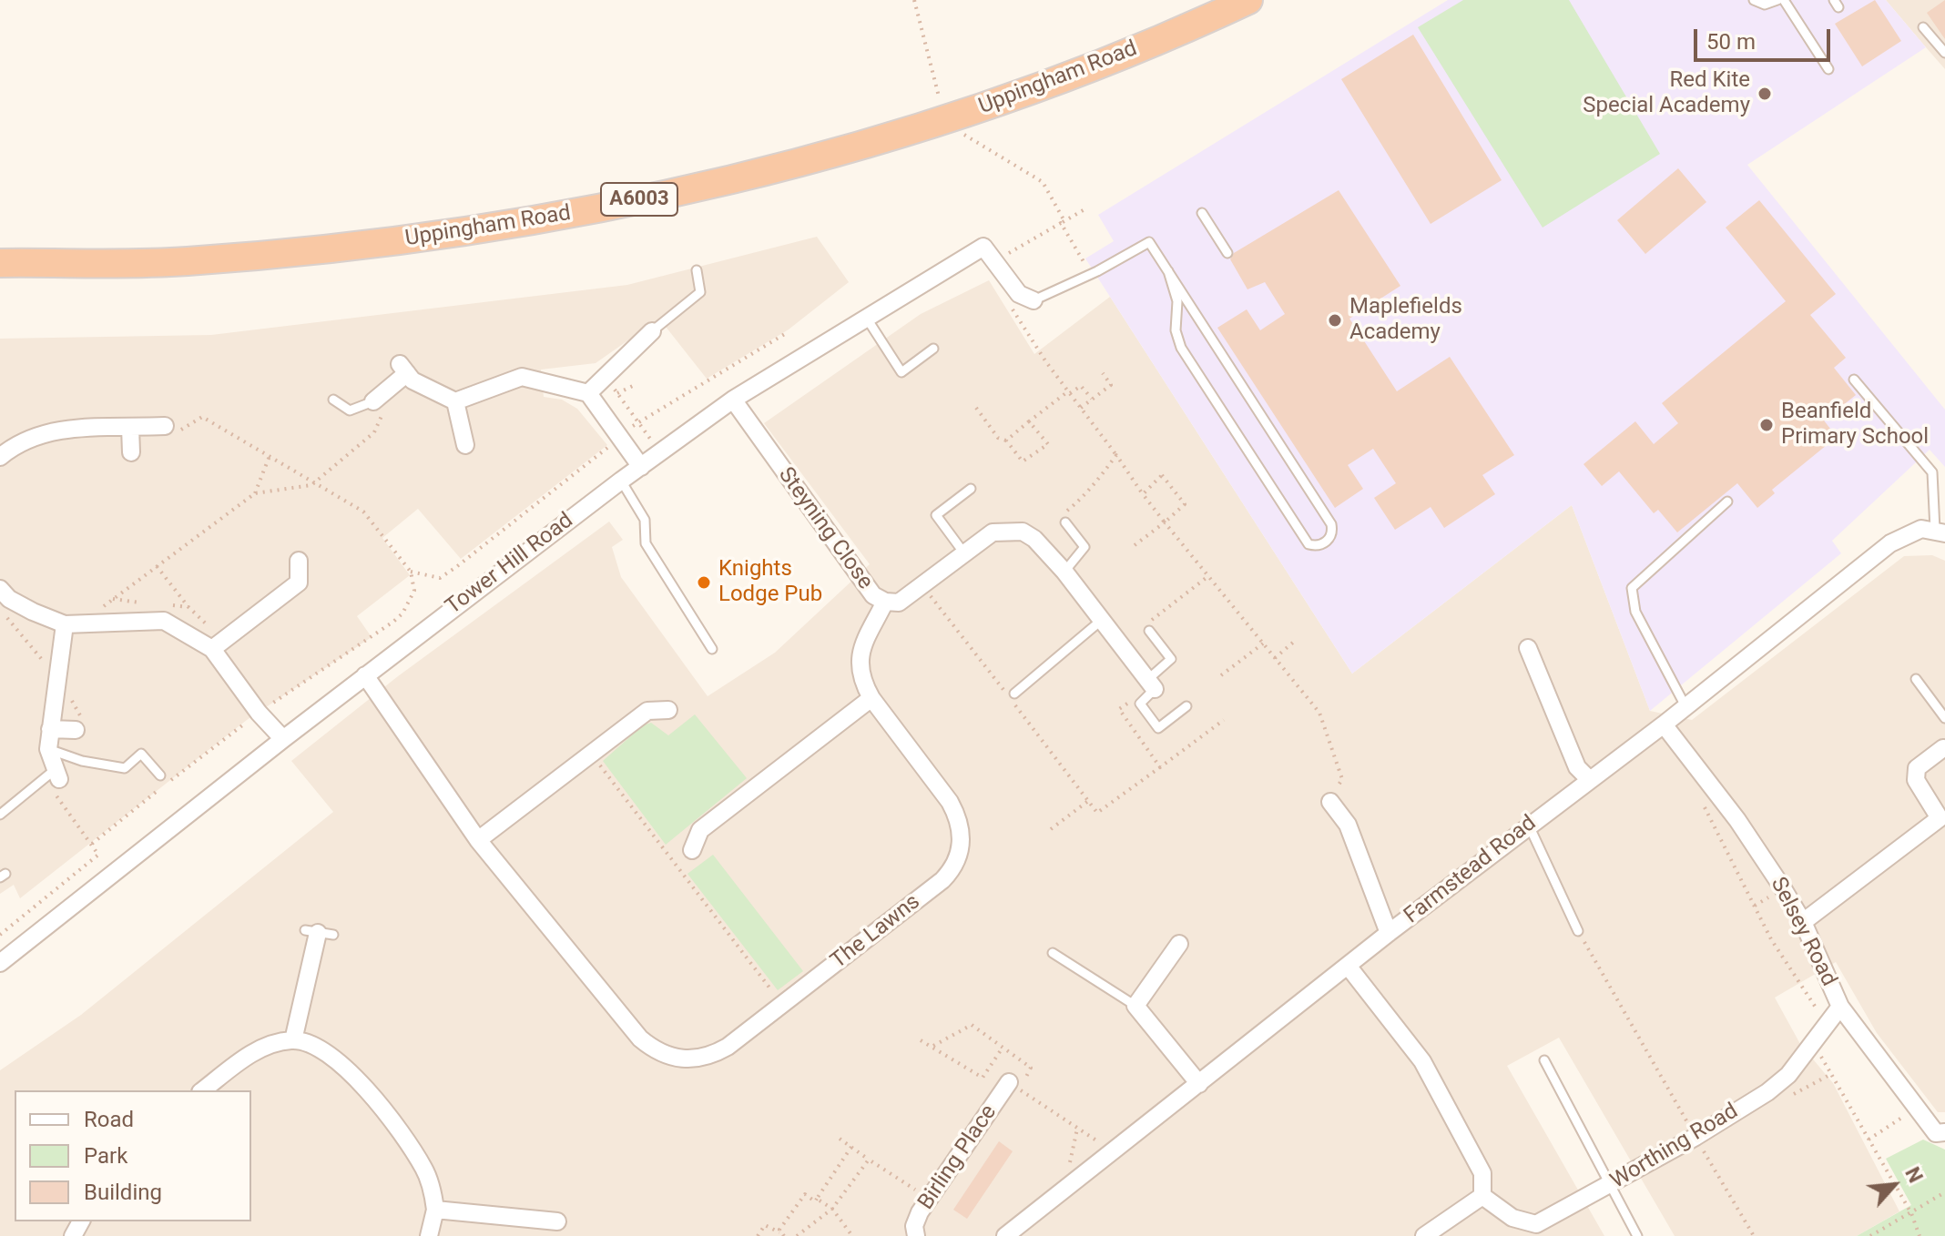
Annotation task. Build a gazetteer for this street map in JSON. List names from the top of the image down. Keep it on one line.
{"streets":{"highway":["Uppingham Road","A6003"],"street":["Steyning Close","Tower Hill Road","Farmstead Road","The Lawns","Selsey Road","Worthing Road","Birling Place"]},"crossings":[["Steyning Close","Tower Hill Road"],["Steyning Close","The Lawns"],["Tower Hill Road","The Lawns"],["Farmstead Road","Selsey Road"],["Selsey Road","Worthing Road"]],"places":["Red Kite Special Academy","Maplefields Academy","Beanfield Primary School","Knights Lodge Pub"],"legend":["Road","Park","Building"],"scale_bar":"50 m","north":"top right"}
